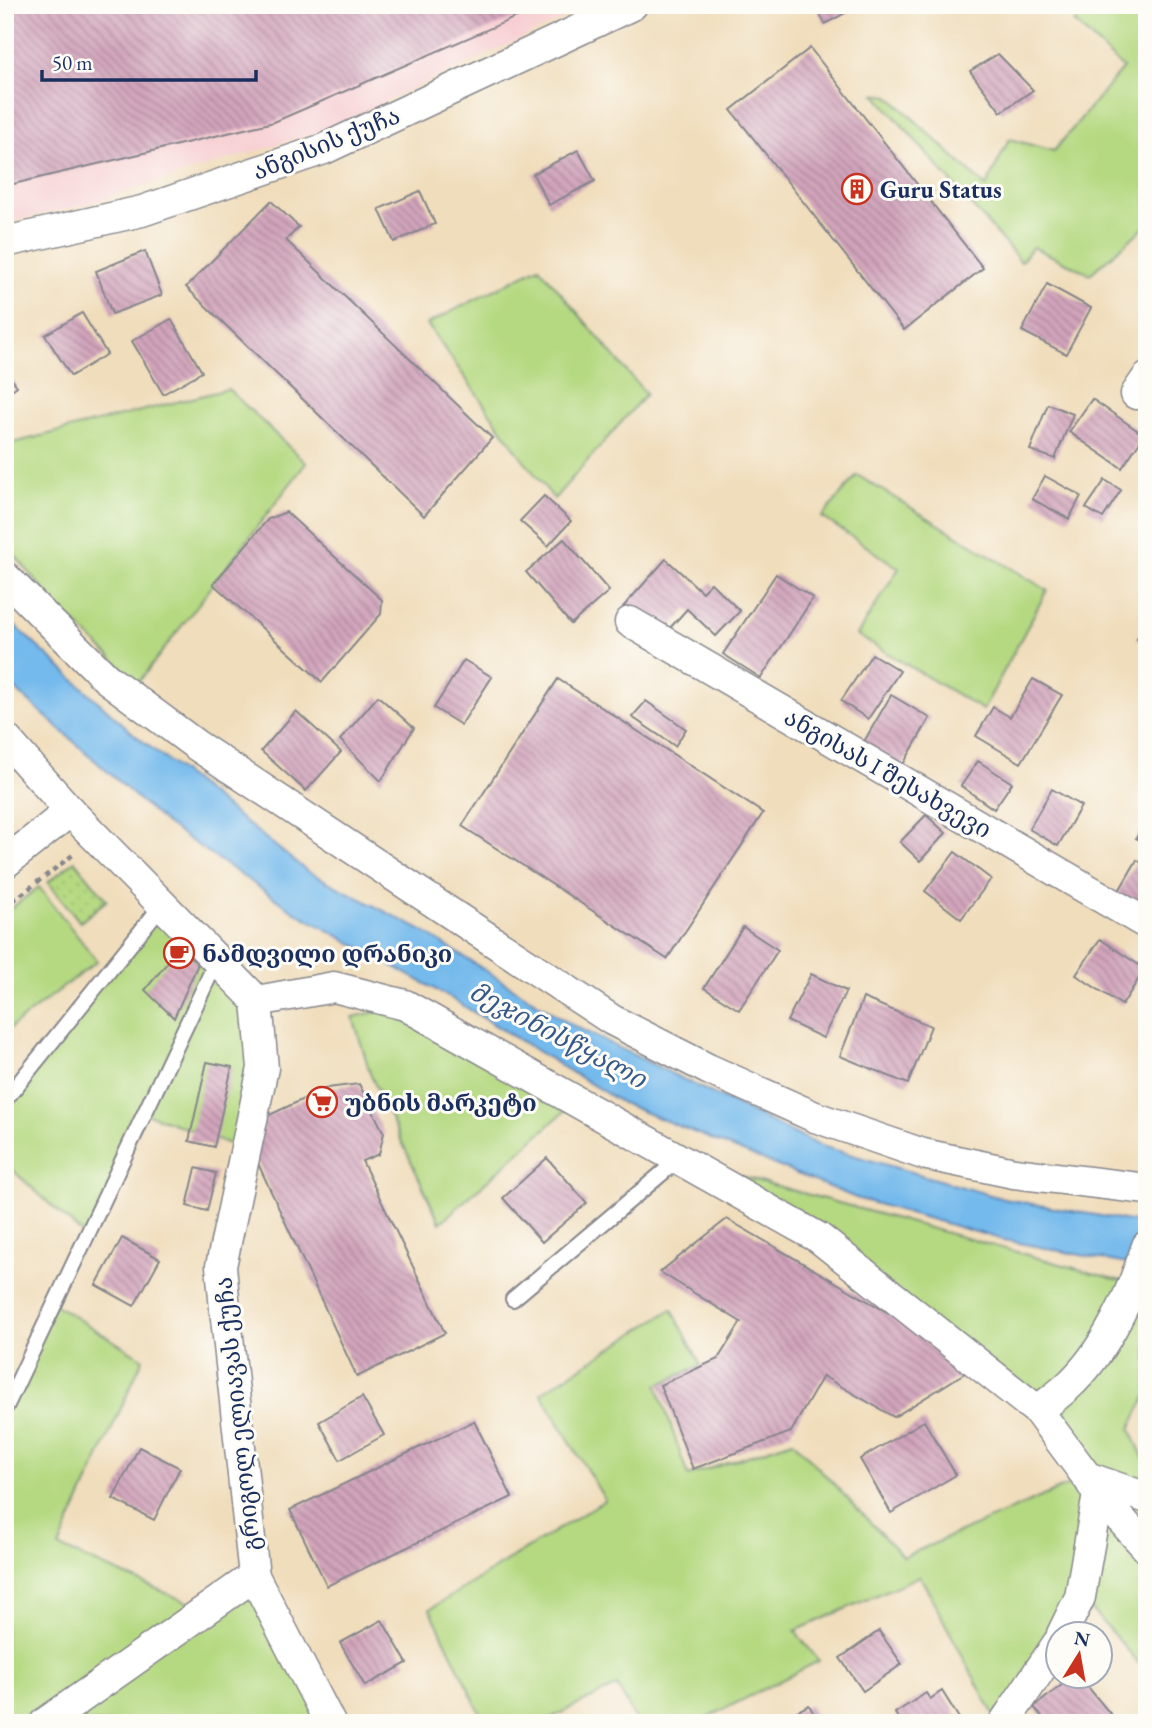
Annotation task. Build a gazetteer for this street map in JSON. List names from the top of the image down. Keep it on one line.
{"streets":{"street":["ანგისის ქუჩა","ანგისას I შესახვევი","გრიგოლ ელიავას ქუჩა"]},"water":["მეჯინისწყალი"],"places":{"building":["Guru Status"],"cafe":["ნამდვილი დრანიკი"],"supermarket":["უბნის მარკეტი"]},"scale_bar":"50 m","north":"top"}
